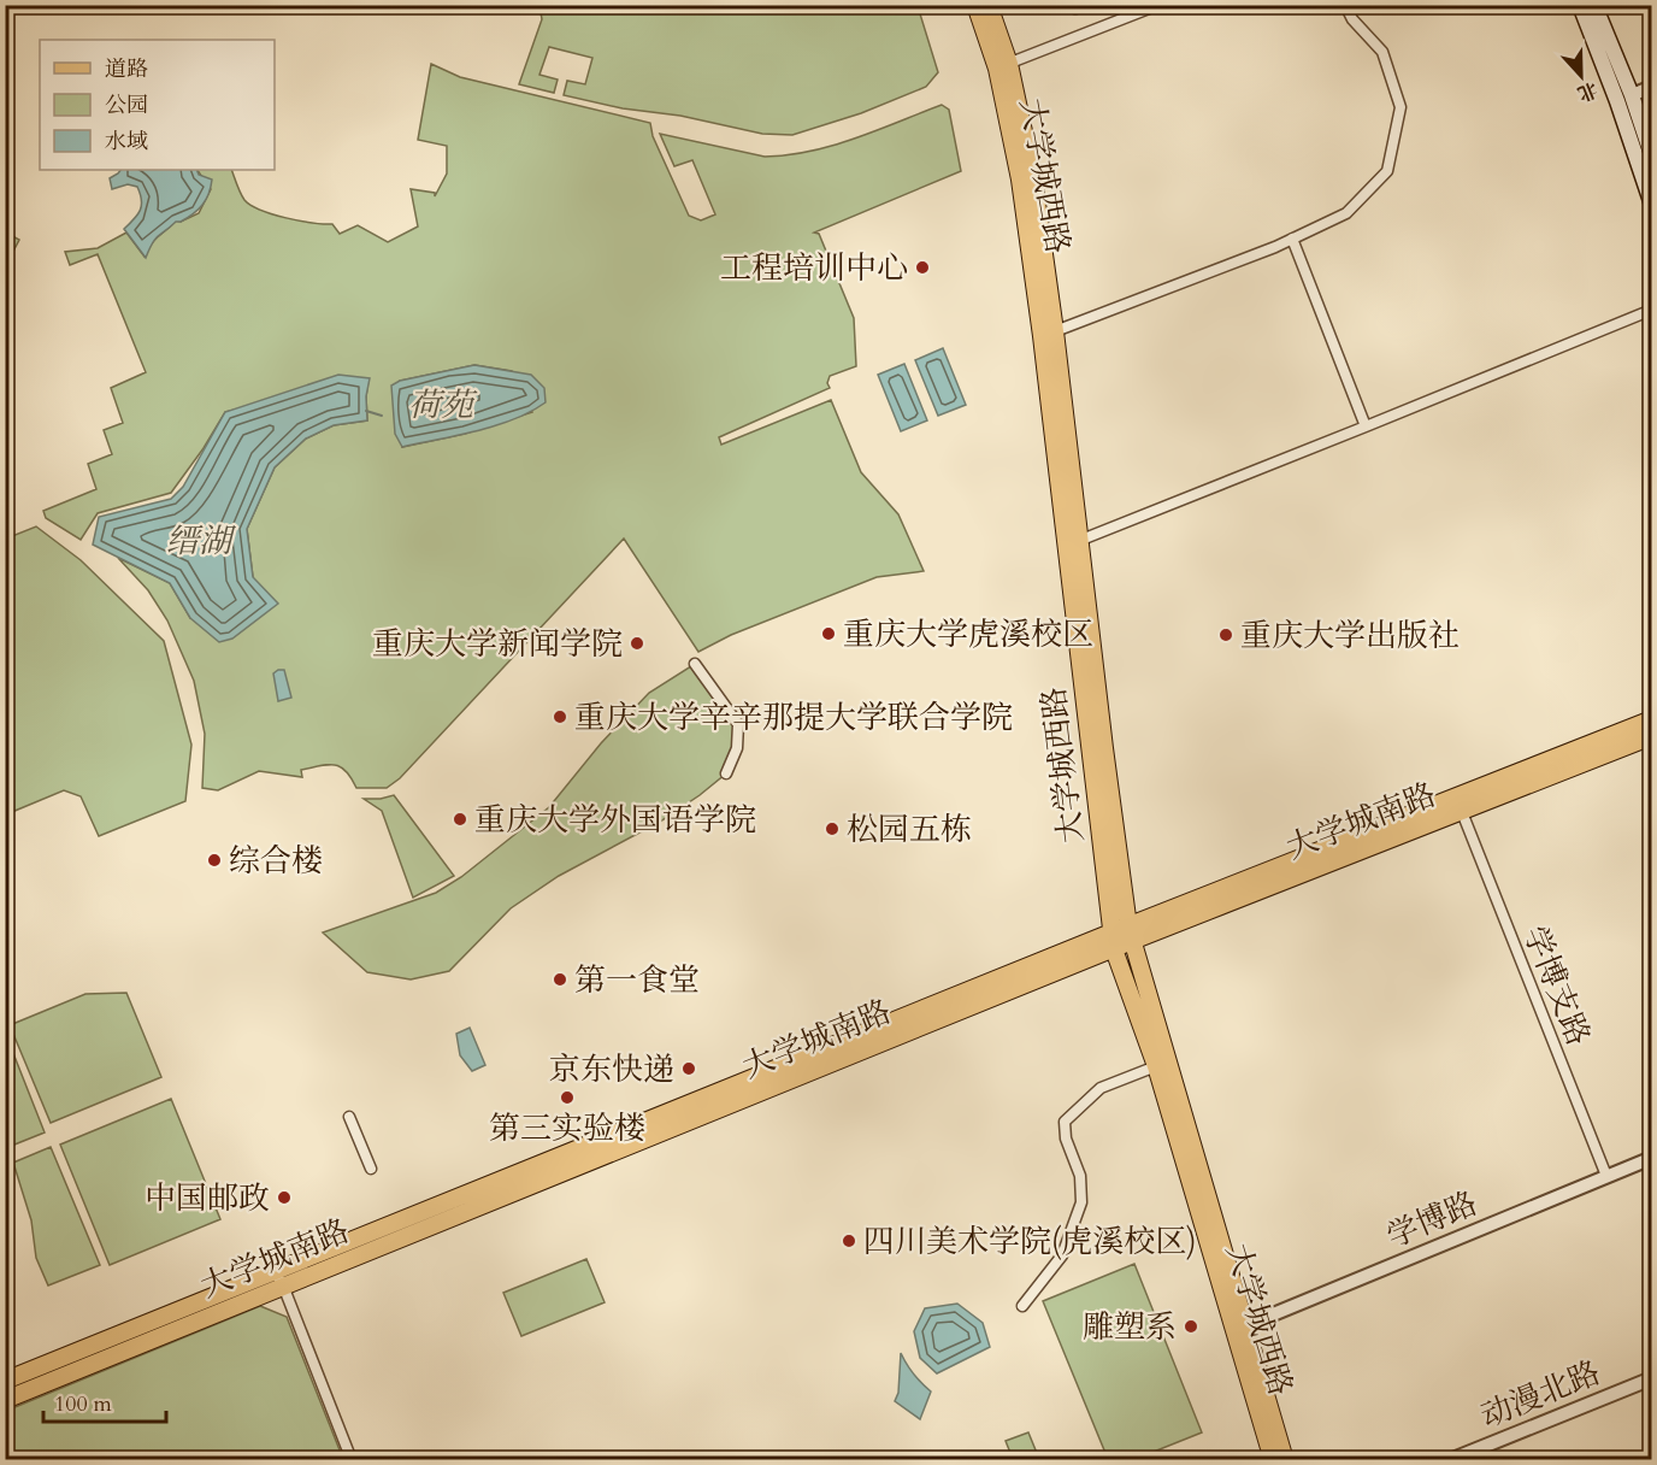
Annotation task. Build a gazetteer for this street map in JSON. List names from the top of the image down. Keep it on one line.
{"streets":{"main road":["大学城西路","大学城南路"],"street":["学博支路","学博路","动漫北路"]},"crossings":[["大学城西路","大学城南路"],["大学城西路","学博路"],["大学城南路","学博支路"],["学博支路","学博路"]],"water":["荷苑","缙湖"],"places":["工程培训中心","重庆大学虎溪校区","重庆大学出版社","重庆大学新闻学院","重庆大学辛辛那提大学联合学院","重庆大学外国语学院","松园五栋","综合楼","第一食堂","京东快递","第三实验楼","中国邮政","四川美术学院(虎溪校区)","雕塑系"],"legend":["道路","公园","水域"],"scale_bar":"100 m","north":"bottom"}
